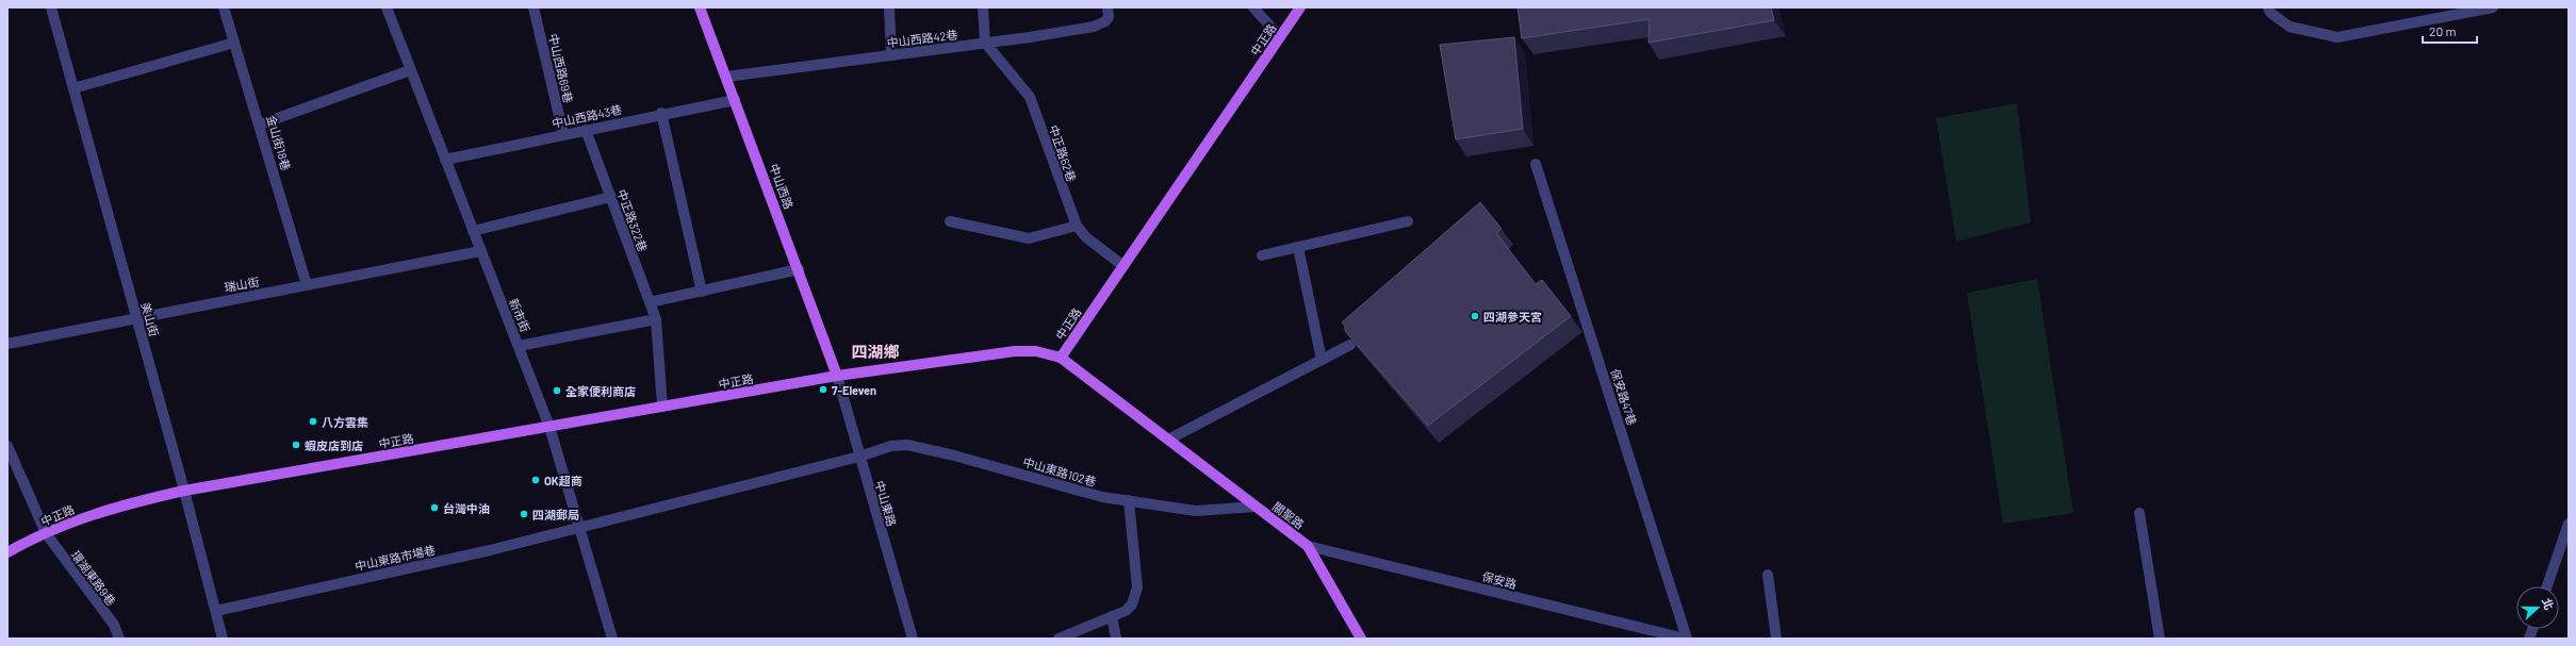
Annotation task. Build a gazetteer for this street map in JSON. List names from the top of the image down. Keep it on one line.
{"streets":{"main road":["中正路","中山西路","關聖路"],"street":["中山西路42巷","中山西路69巷","中山西路43巷","金山街18巷","中正路62巷","中正路322巷","瑞山街","新市街","美山街","保安路47巷","中山東路102巷","中山東路","中山東路市場巷","環湖東路9巷","保安路"]},"crossings":[["中山西路42巷","中正路62巷"],["中山西路42巷","中山西路"],["中正路","中正路62巷"],["中正路","中山西路"],["中正路","中正路322巷"],["中正路","新市街"],["中正路","美山街"],["中正路","中山東路"],["中正路","關聖路"],["中正路","環湖東路9巷"],["中山西路69巷","中山西路43巷"],["中山西路43巷","中山西路"],["中山西路43巷","中正路322巷"],["中山西路43巷","新市街"],["金山街18巷","瑞山街"],["中山西路","中山東路"],["瑞山街","新市街"],["瑞山街","美山街"],["新市街","中山東路102巷"],["新市街","中山東路市場巷"],["美山街","中山東路市場巷"],["保安路47巷","保安路"],["中山東路102巷","中山東路"],["中山東路102巷","關聖路"],["中山東路102巷","中山東路市場巷"],["關聖路","保安路"]],"districts":["四湖鄉"],"places":["四湖參天宮","7-Eleven","全家便利商店","八方雲集","蝦皮店到店","OK超商","台灣中油","四湖郵局"],"scale_bar":"20 m","north":"right"}
